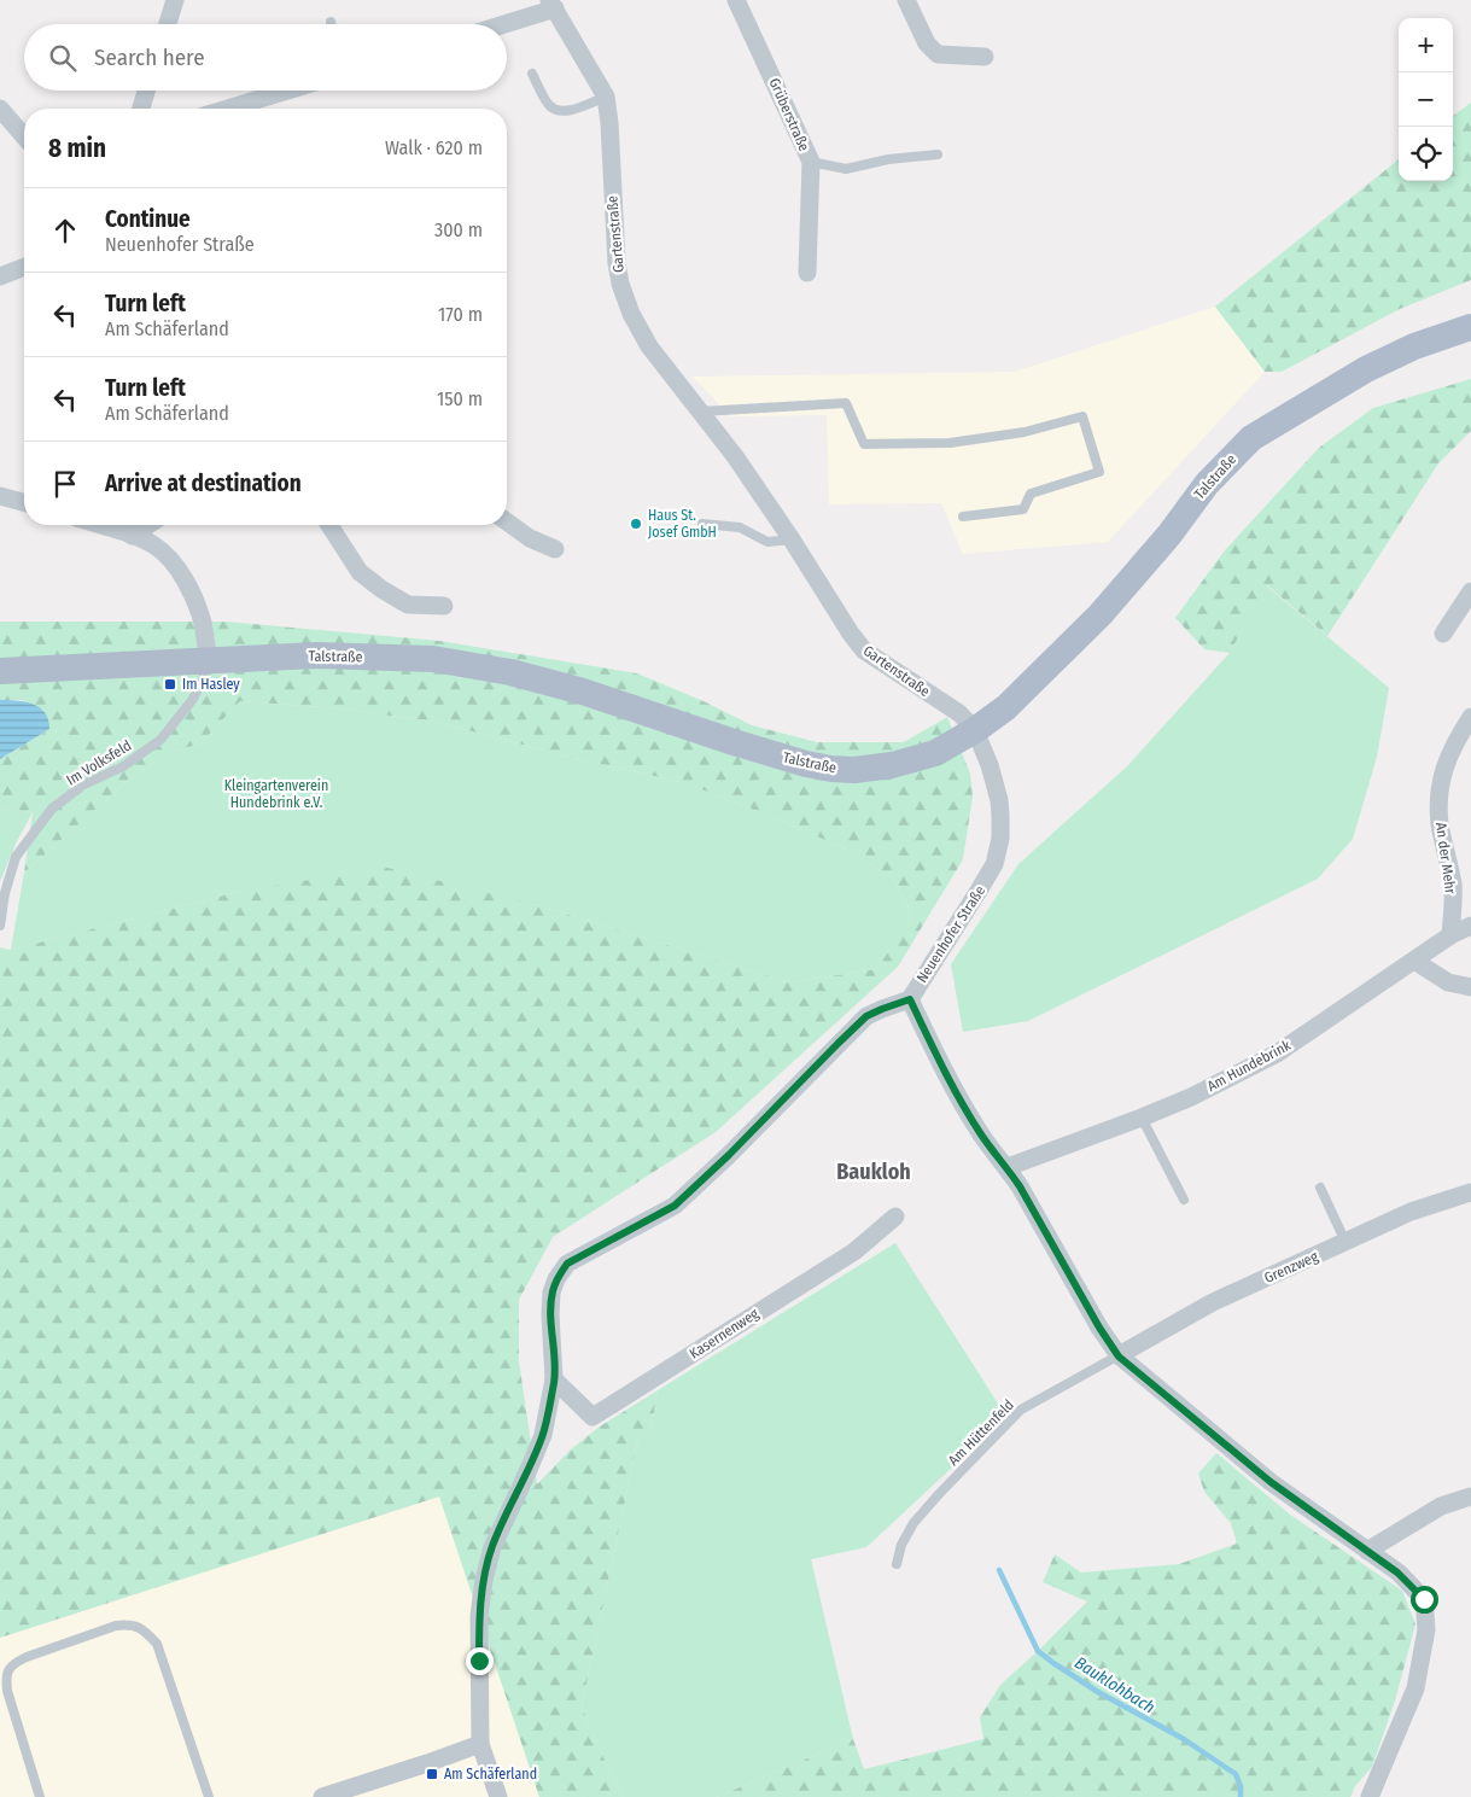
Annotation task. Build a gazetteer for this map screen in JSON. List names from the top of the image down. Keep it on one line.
{"streets":{"main road":["Talstraße"],"street":["Grüberstraße","Gartenstraße","An der Mehr","Neuenhofer Straße","Am Hundebrink","Grenzweg","Kasernenweg"],"lane":["Im Volksfeld","Am Hüttenfeld"]},"crossings":[["Gartenstraße","Talstraße"],["Gartenstraße","Neuenhofer Straße"],["Talstraße","Im Volksfeld"],["Talstraße","Neuenhofer Straße"],["An der Mehr","Am Hundebrink"],["Neuenhofer Straße","Am Hundebrink"],["Neuenhofer Straße","Grenzweg"],["Neuenhofer Straße","Am Hüttenfeld"],["Grenzweg","Am Hüttenfeld"]],"districts":["Baukloh"],"water":["Bauklohbach"],"parks":["Kleingartenverein Hundebrink e.V."],"places":{"other":["Haus St. Josef GmbH"],"transit":["Im Hasley","Am Schäferland"]},"page":{"map_buttons":["+","−"],"search":"Search here","heading":["8 min","Walk · 620 m"],"list":[["Continue","Neuenhofer Straße","300 m"],["Turn left","Am Schäferland","170 m"],["Turn left","Am Schäferland","150 m"],"Arrive at destination"]}}
